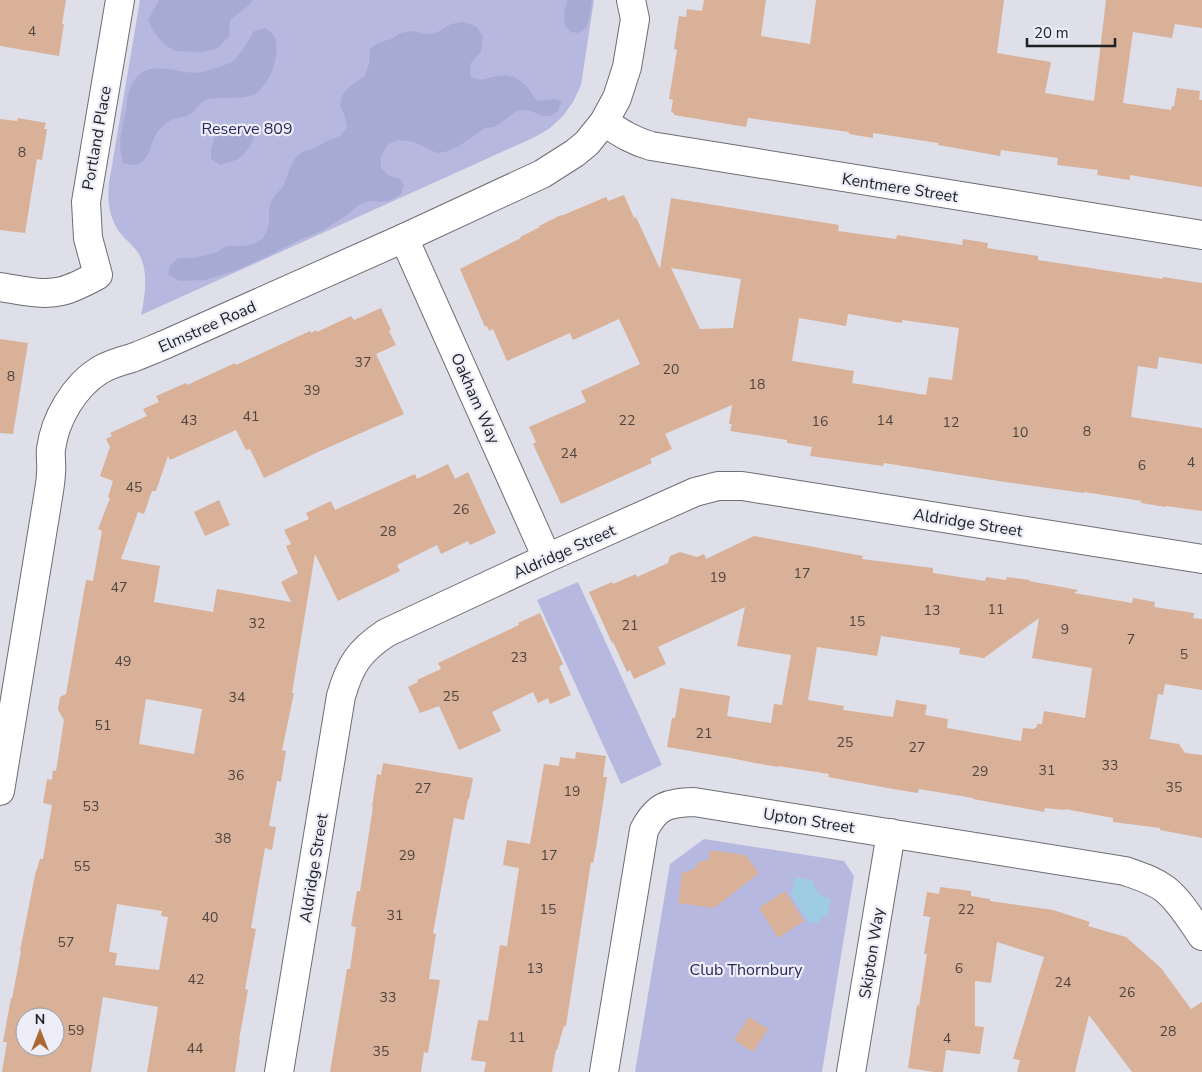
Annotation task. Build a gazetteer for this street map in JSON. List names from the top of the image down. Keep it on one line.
{"streets":{"street":["Portland Place","Kentmere Street","Elmstree Road","Oakham Way","Aldridge Street","Upton Street","Skipton Way"]},"crossings":[["Kentmere Street","Elmstree Road"],["Elmstree Road","Oakham Way"],["Oakham Way","Aldridge Street"],["Upton Street","Skipton Way"]],"parks":["Reserve 809","Club Thornbury"],"house_numbers":["4","8","37","20","8","18","39","41","43","22","14","16","12","8","10","24","4","6","45","26","28","17","19","47","11","13","15","32","21","9","7","5","23","49","25","34","51","21","25","27","33","31","29","36","35","27","19","53","38","29","17","55","15","22","31","40","57","13","6","42","24","26","33","59","28","11","4","44","35"],"scale_bar":"20 m","north":"top"}
